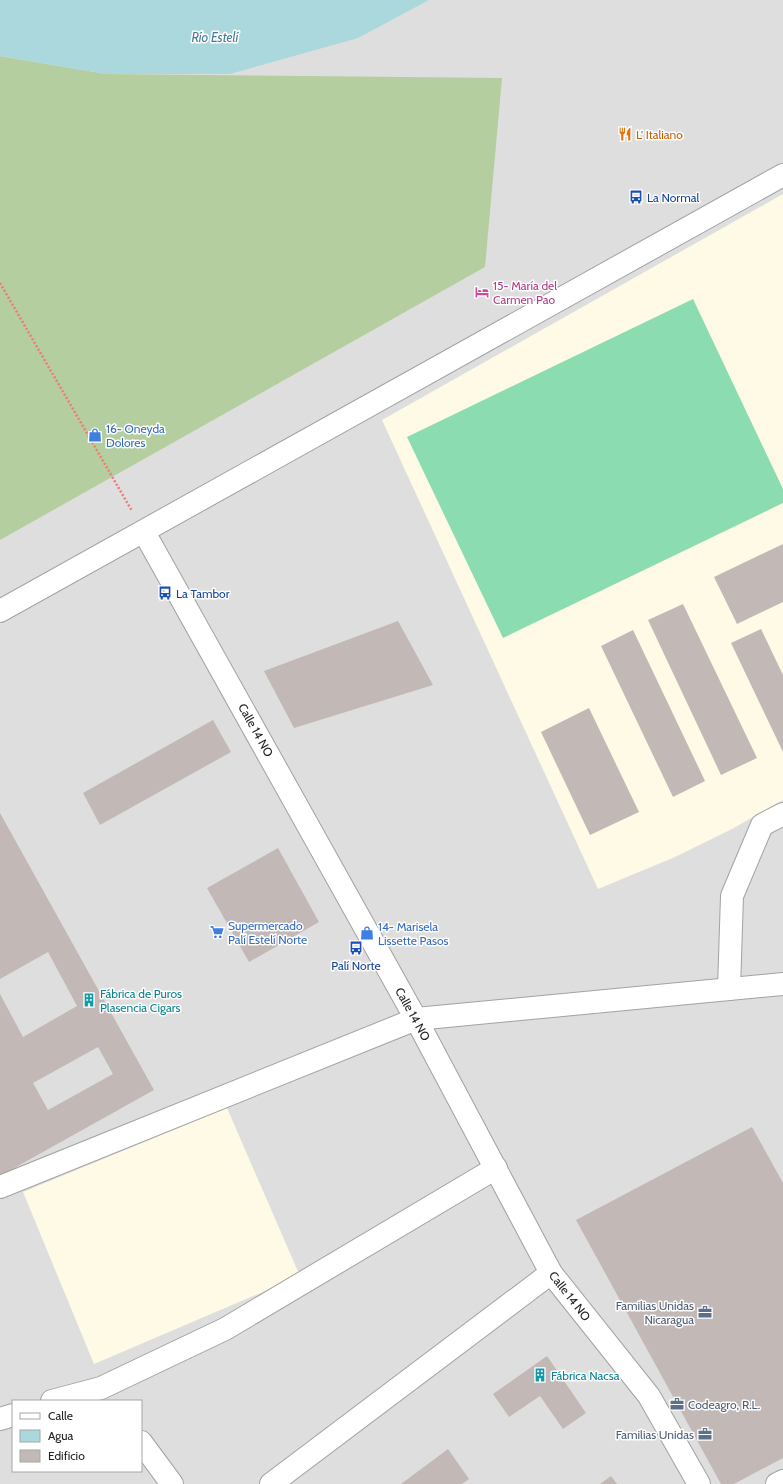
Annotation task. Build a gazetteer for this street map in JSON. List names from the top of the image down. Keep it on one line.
{"streets":{"street":["Calle 14 NO"]},"water":["Río Estelí"],"places":{"restaurant":["L' Italiano"],"bus stop":["La Normal","La Tambor","Palí Norte"],"hotel":["15- María del Carmen Pao"],"shop":["16- Oneyda Dolores","14- Marisela Lissette Pasos"],"supermarket":["Supermercado Palí Estelí Norte"],"building":["Fábrica de Puros Plasencia Cigars","Fábrica Nacsa"],"office":["Familias Unidas Nicaragua","Codeagro, R.L.","Familias Unidas"]},"legend":["Calle","Agua","Edificio"]}
